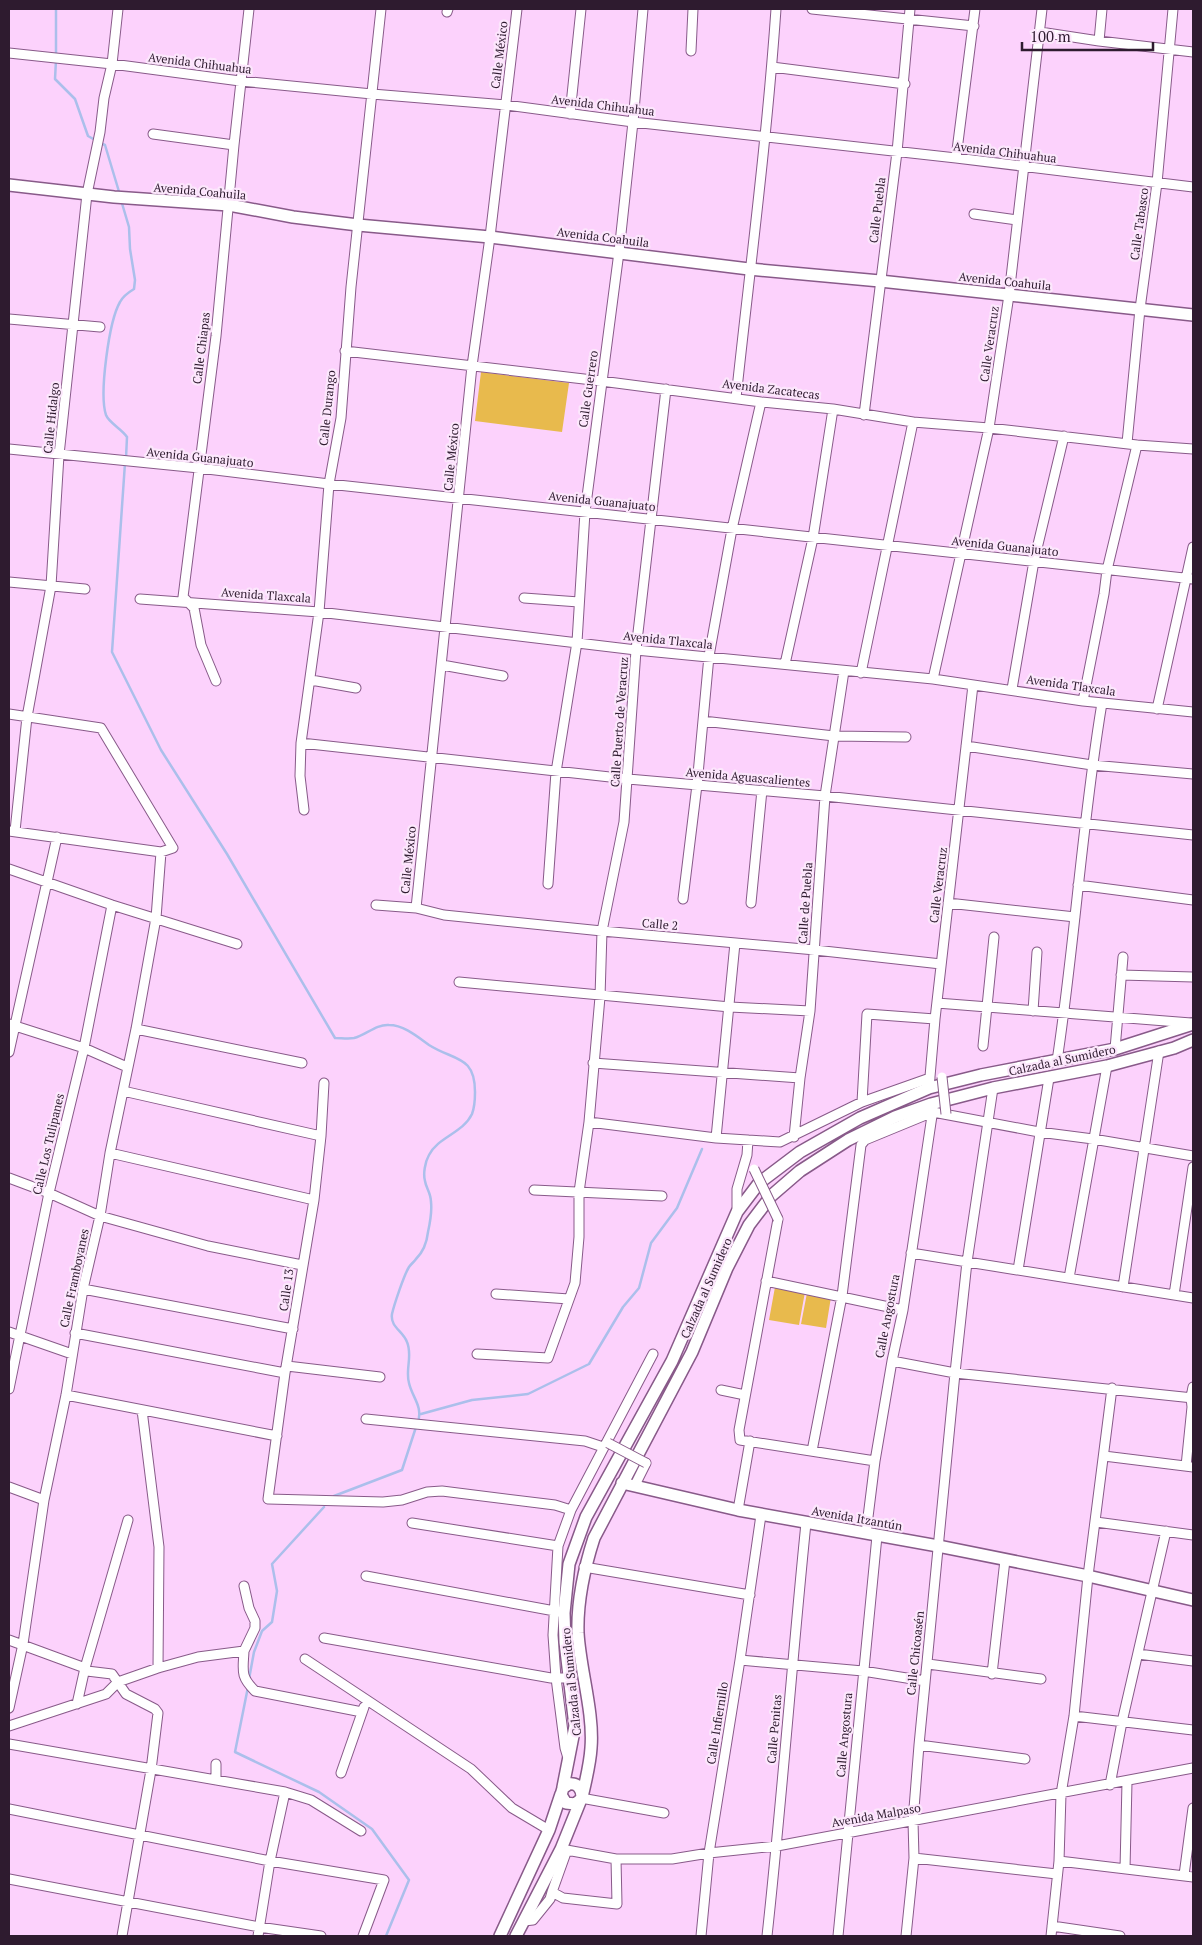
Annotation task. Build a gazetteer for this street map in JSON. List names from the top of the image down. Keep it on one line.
{"streets":{"main road":["Avenida Coahuila","Calzada al Sumidero","Avenida Itzantún"],"street":["Calle México","Avenida Chihuahua","Calle Puebla","Calle Tabasco","Calle Veracruz","Calle Chiapas","Calle Guerrero","Avenida Zacatecas","Calle Durango","Calle Hidalgo","Avenida Guanajuato","Avenida Tlaxcala","Calle Puerto de Veracruz","Avenida Aguascalientes","Calle de Puebla","Calle 2","Calle Los Tulipanes","Calle Framboyanes","Calle 13","Calle Angostura","Calle Chicoasén","Calle Infiernillo","Calle Penitas","Avenida Malpaso"]},"crossings":[["Calle México","Avenida Chihuahua"],["Calle México","Avenida Coahuila"],["Calle México","Avenida Zacatecas"],["Calle México","Avenida Guanajuato"],["Calle México","Avenida Tlaxcala"],["Calle México","Avenida Aguascalientes"],["Calle México","Calle 2"],["Avenida Chihuahua","Calle Puebla"],["Avenida Chihuahua","Calle Tabasco"],["Avenida Chihuahua","Calle Veracruz"],["Avenida Chihuahua","Calle Chiapas"],["Avenida Chihuahua","Calle Guerrero"],["Avenida Chihuahua","Calle Durango"],["Avenida Chihuahua","Calle Hidalgo"],["Avenida Coahuila","Calle Puebla"],["Avenida Coahuila","Calle Tabasco"],["Avenida Coahuila","Calle Veracruz"],["Avenida Coahuila","Calle Chiapas"],["Avenida Coahuila","Calle Guerrero"],["Avenida Coahuila","Calle Durango"],["Avenida Coahuila","Calle Hidalgo"],["Calle Puebla","Avenida Zacatecas"],["Calle Tabasco","Avenida Zacatecas"],["Calle Tabasco","Avenida Guanajuato"],["Calle Tabasco","Avenida Tlaxcala"],["Calle Veracruz","Avenida Zacatecas"],["Calle Veracruz","Avenida Guanajuato"],["Calle Veracruz","Avenida Tlaxcala"],["Calle Veracruz","Avenida Aguascalientes"],["Calle Veracruz","Calle 2"],["Calle Veracruz","Calzada al Sumidero"],["Calle Chiapas","Avenida Guanajuato"],["Calle Chiapas","Avenida Tlaxcala"],["Calle Guerrero","Avenida Zacatecas"],["Calle Guerrero","Avenida Guanajuato"],["Calle Guerrero","Avenida Tlaxcala"],["Calle Guerrero","Avenida Aguascalientes"],["Avenida Zacatecas","Calle Durango"],["Avenida Zacatecas","Calle Puerto de Veracruz"],["Calle Durango","Avenida Guanajuato"],["Calle Durango","Avenida Tlaxcala"],["Calle Durango","Avenida Aguascalientes"],["Calle Hidalgo","Avenida Guanajuato"],["Avenida Guanajuato","Calle Puerto de Veracruz"],["Avenida Tlaxcala","Calle Puerto de Veracruz"],["Avenida Tlaxcala","Calle de Puebla"],["Calle Puerto de Veracruz","Avenida Aguascalientes"],["Calle Puerto de Veracruz","Calle 2"],["Avenida Aguascalientes","Calle de Puebla"],["Calle de Puebla","Calle 2"],["Calzada al Sumidero","Calle Angostura"],["Calzada al Sumidero","Avenida Itzantún"],["Calzada al Sumidero","Calle Chicoasén"],["Calzada al Sumidero","Avenida Malpaso"],["Calle Angostura","Avenida Itzantún"],["Calle Angostura","Avenida Malpaso"],["Avenida Itzantún","Calle Chicoasén"],["Avenida Itzantún","Calle Infiernillo"],["Avenida Itzantún","Calle Penitas"],["Calle Chicoasén","Avenida Malpaso"],["Calle Infiernillo","Avenida Malpaso"],["Calle Penitas","Avenida Malpaso"]],"scale_bar":"100 m"}
